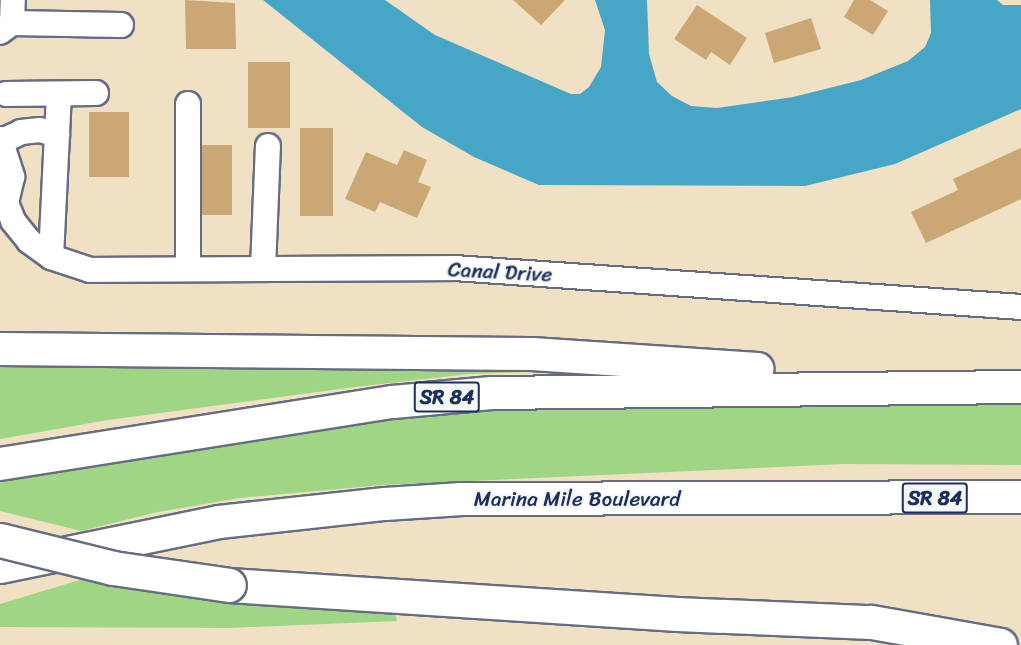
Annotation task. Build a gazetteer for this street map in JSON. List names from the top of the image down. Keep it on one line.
{"streets":{"main road":["SR 84","Marina Mile Boulevard"],"street":["Canal Drive"]},"crossings":[["SR 84","Marina Mile Boulevard"]]}
